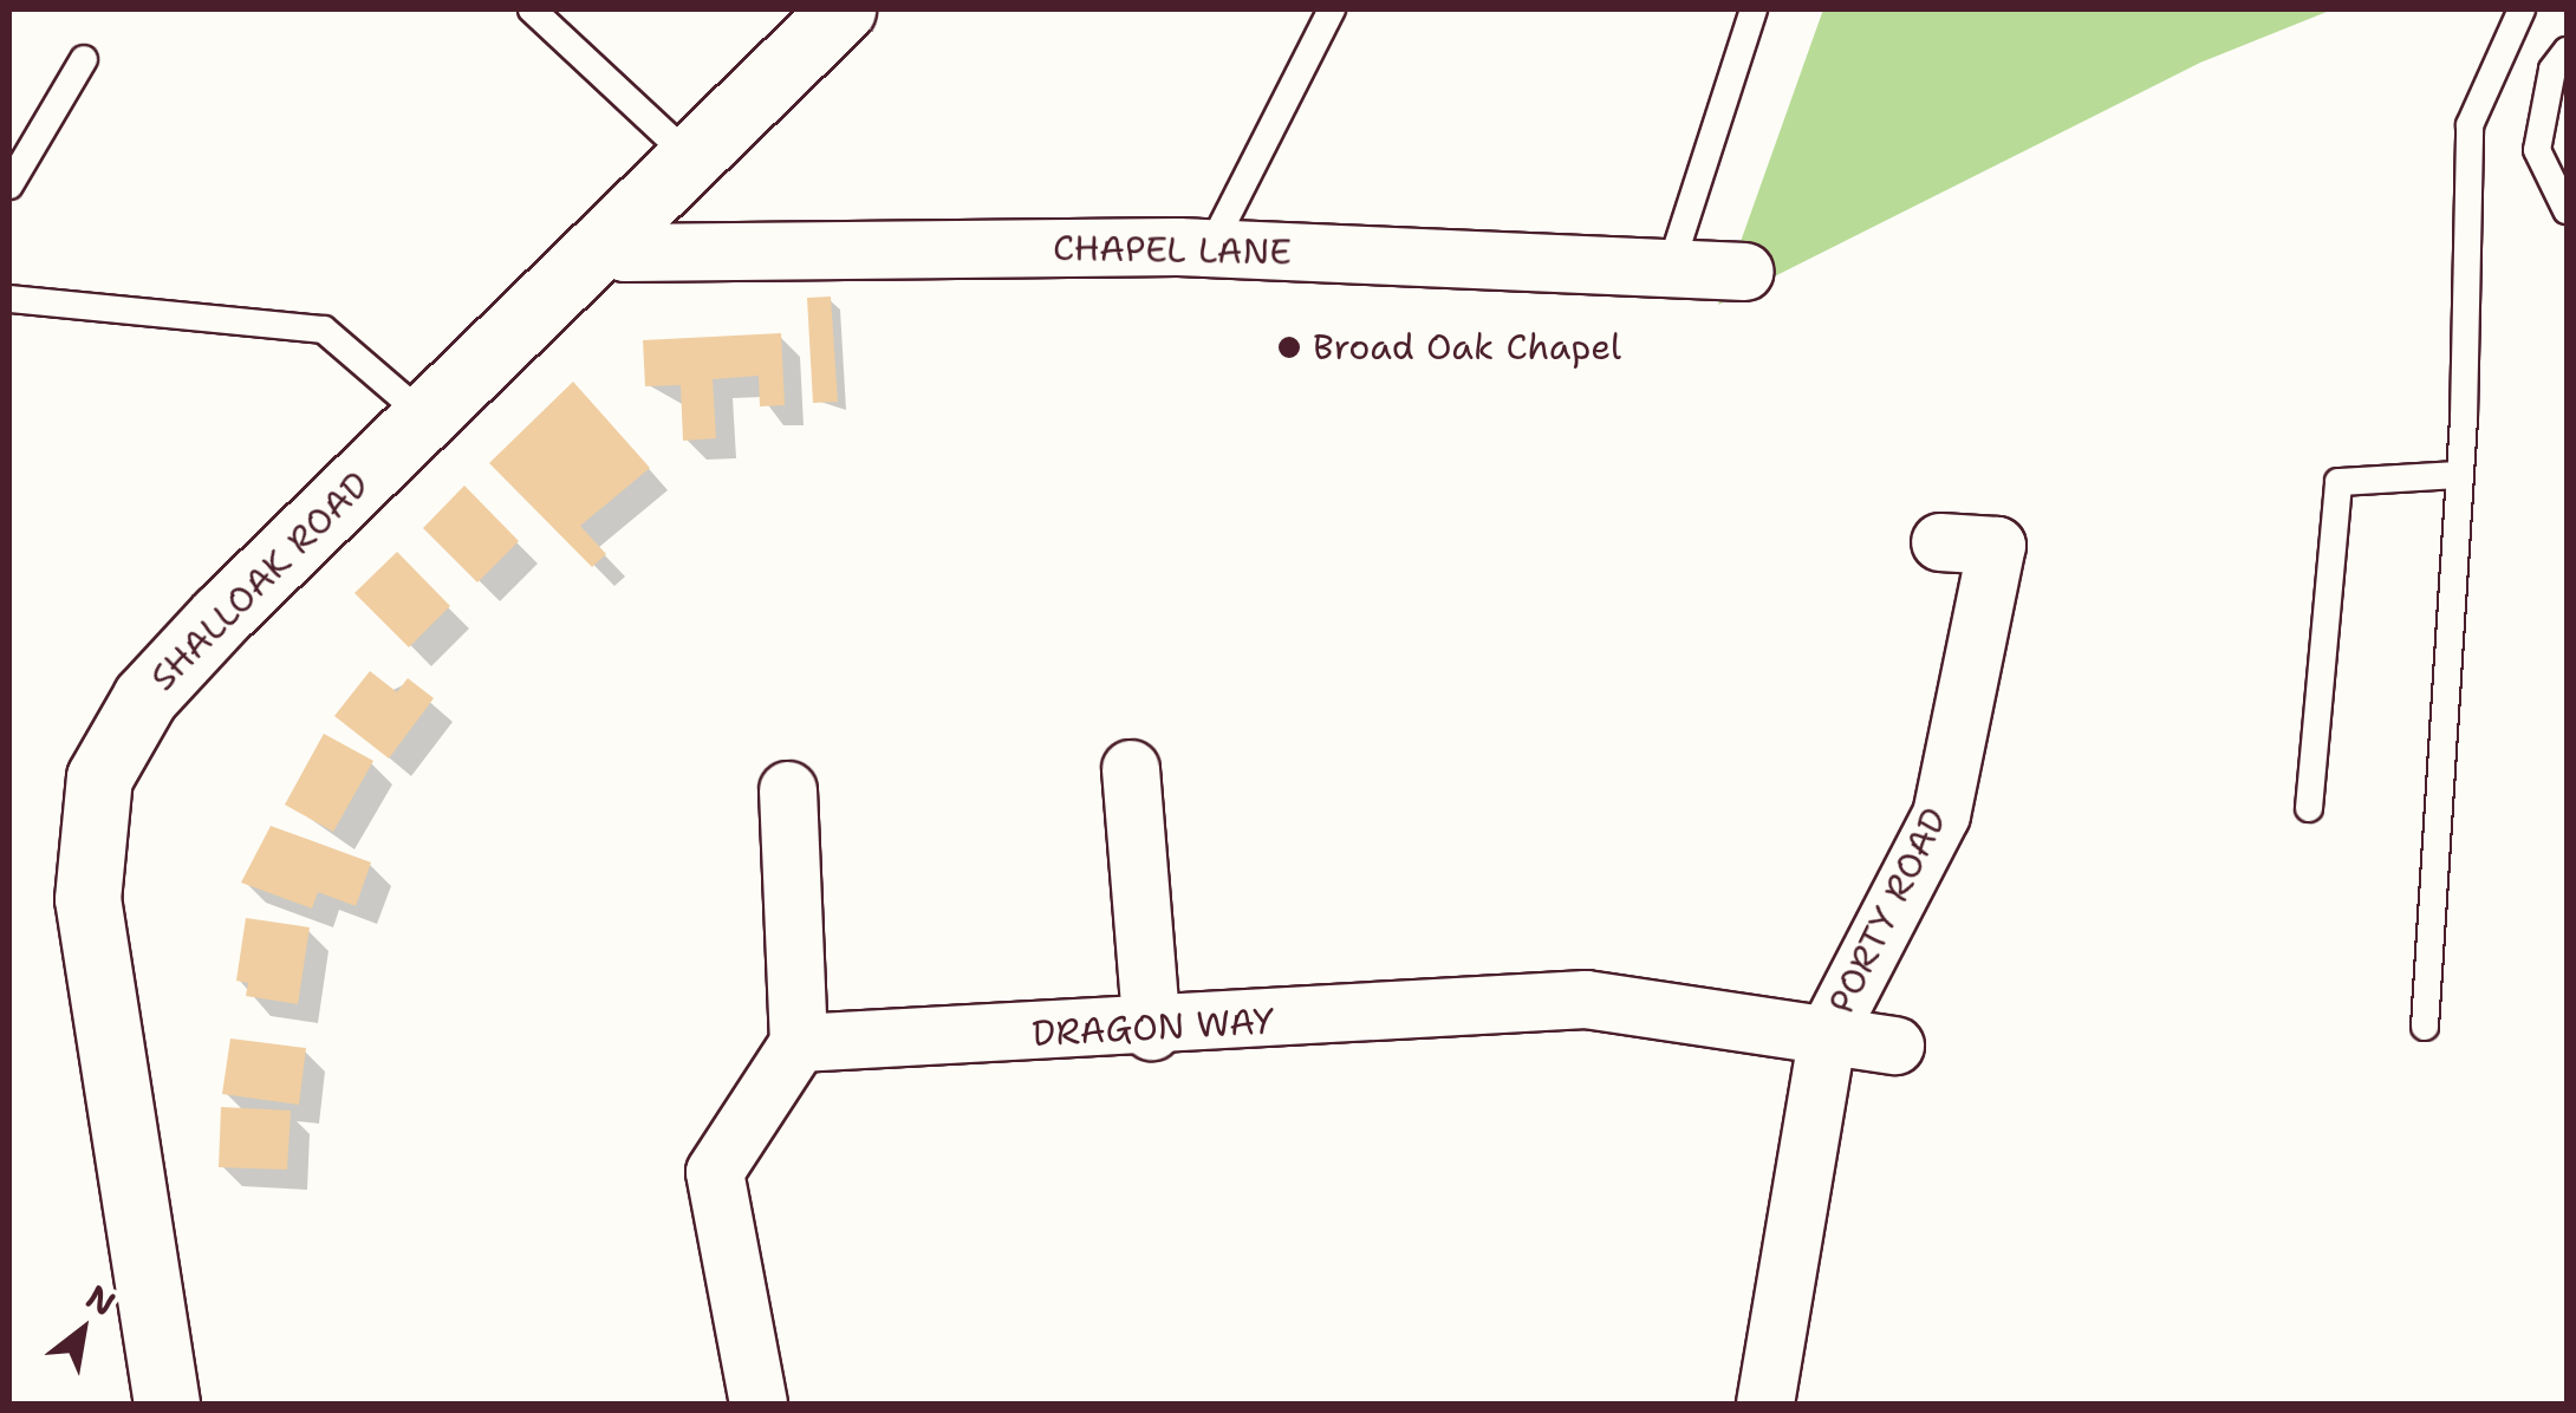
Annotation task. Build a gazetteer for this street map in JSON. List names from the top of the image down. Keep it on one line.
{"streets":{"street":["CHAPEL LANE","SHALLOAK ROAD","PORTY ROAD","DRAGON WAY"]},"crossings":[["CHAPEL LANE","SHALLOAK ROAD"],["PORTY ROAD","DRAGON WAY"]],"places":["Broad Oak Chapel"],"north":"top right"}
